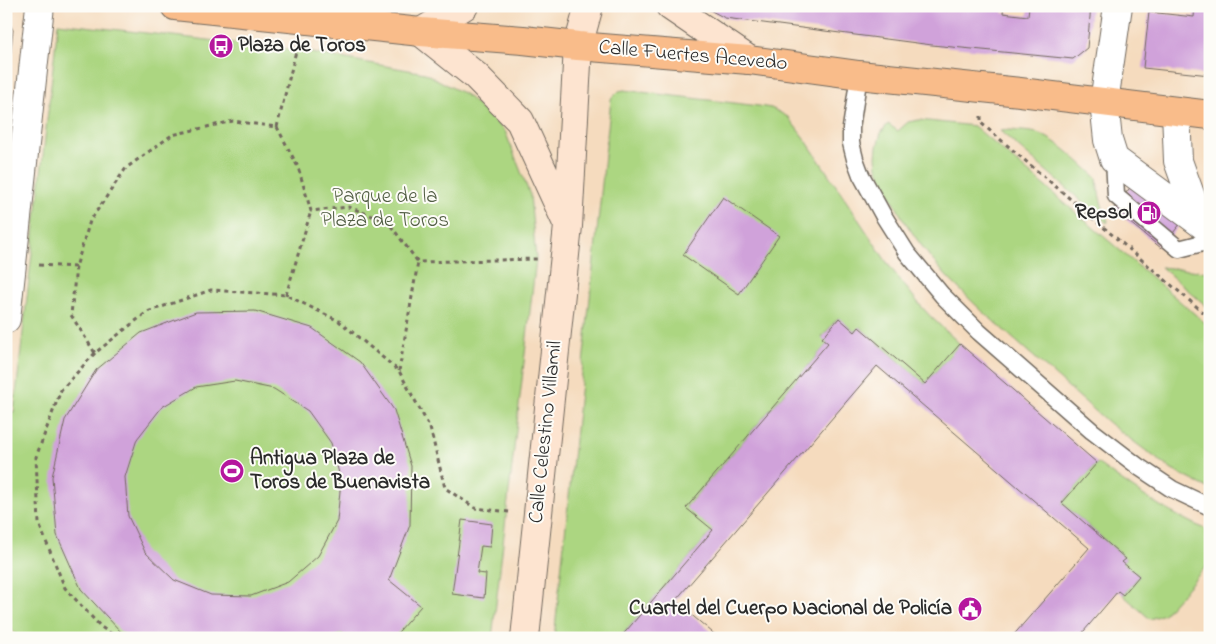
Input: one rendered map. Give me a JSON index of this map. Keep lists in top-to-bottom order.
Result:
{
  "streets": {
    "highway": ["Calle Fuertes Acevedo"],
    "main road": ["Calle Celestino Villamil"]
  },
  "crossings": [
    ["Calle Fuertes Acevedo", "Calle Celestino Villamil"]
  ],
  "parks": ["Parque de la Plaza de Toros"],
  "places": {
    "bus stop": ["Plaza de Toros"],
    "fuel station": ["Repsol"],
    "sports": ["Antigua Plaza de Toros de Buenavista"],
    "public building": ["Cuartel del Cuerpo Nacional de Policía"]
  }
}
